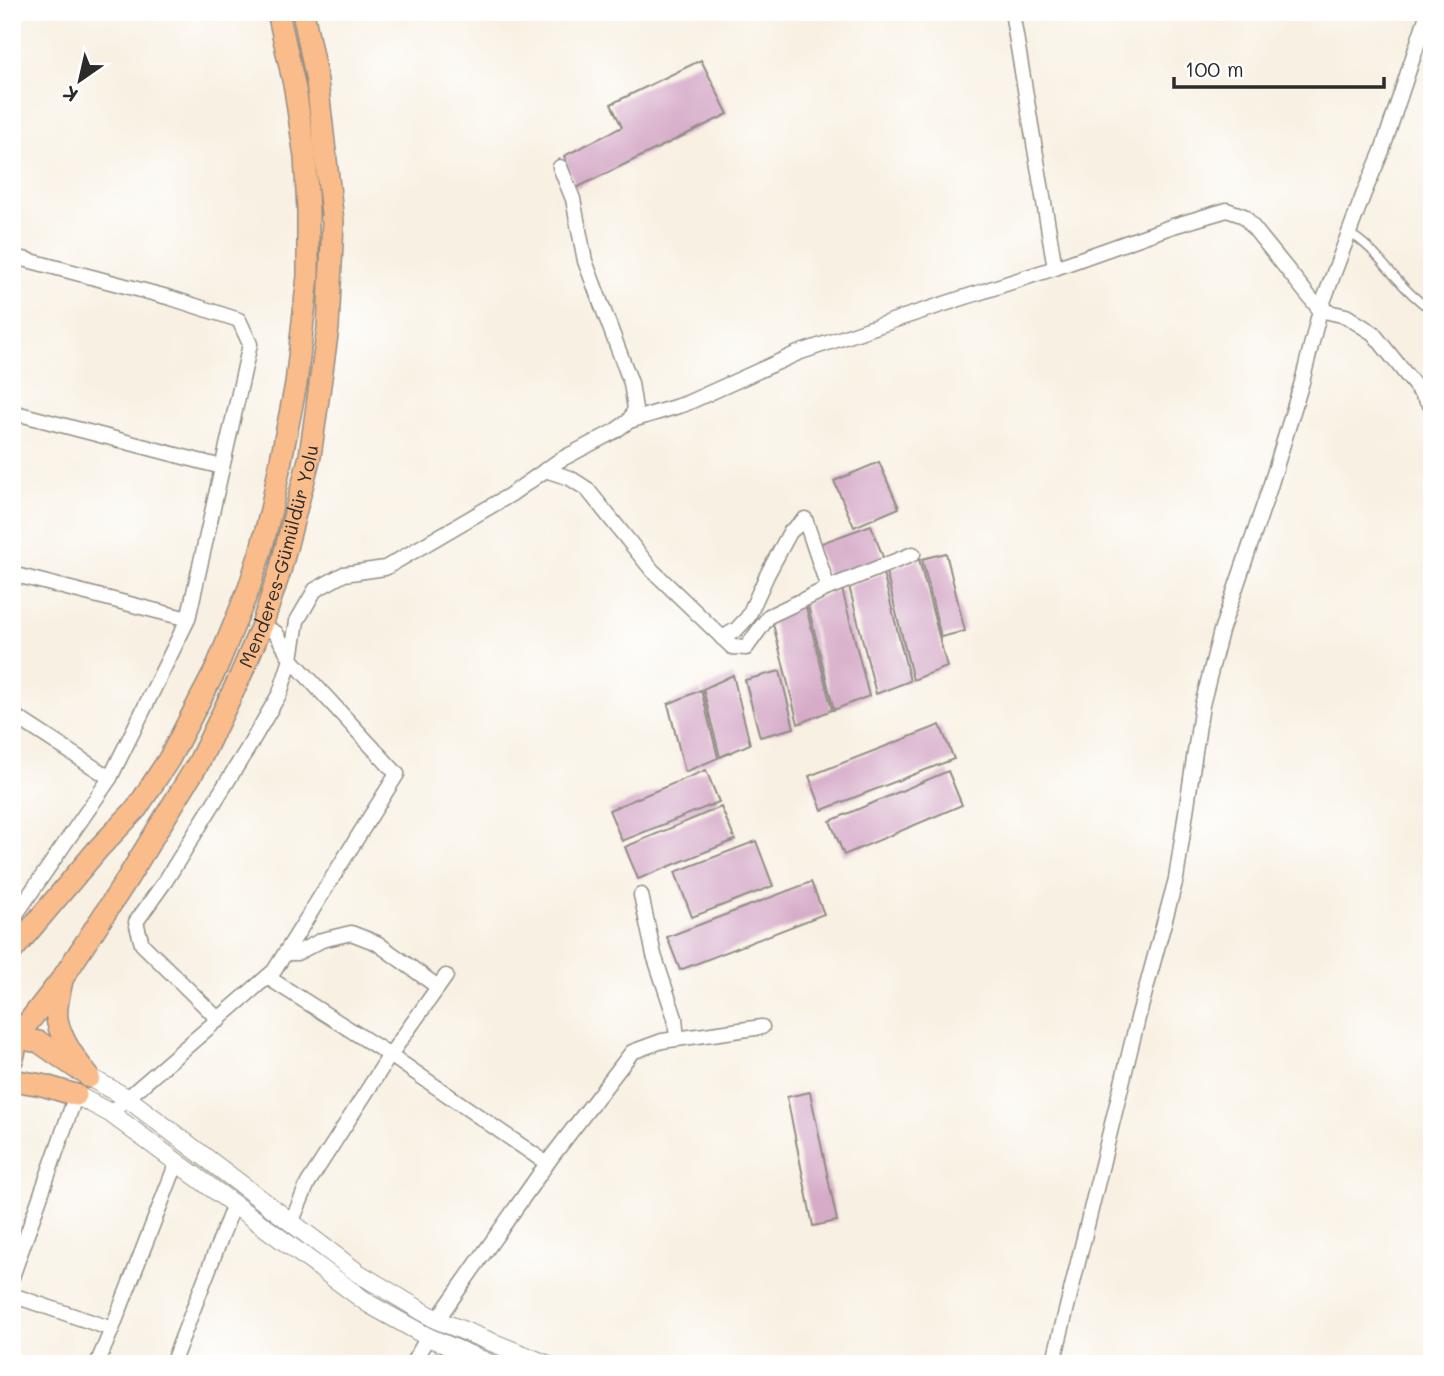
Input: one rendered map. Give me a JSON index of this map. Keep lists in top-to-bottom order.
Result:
{
  "streets": {
    "main road": ["Menderes-Gümüldür Yolu"]
  },
  "scale_bar": "100 m",
  "north": "bottom left"
}
